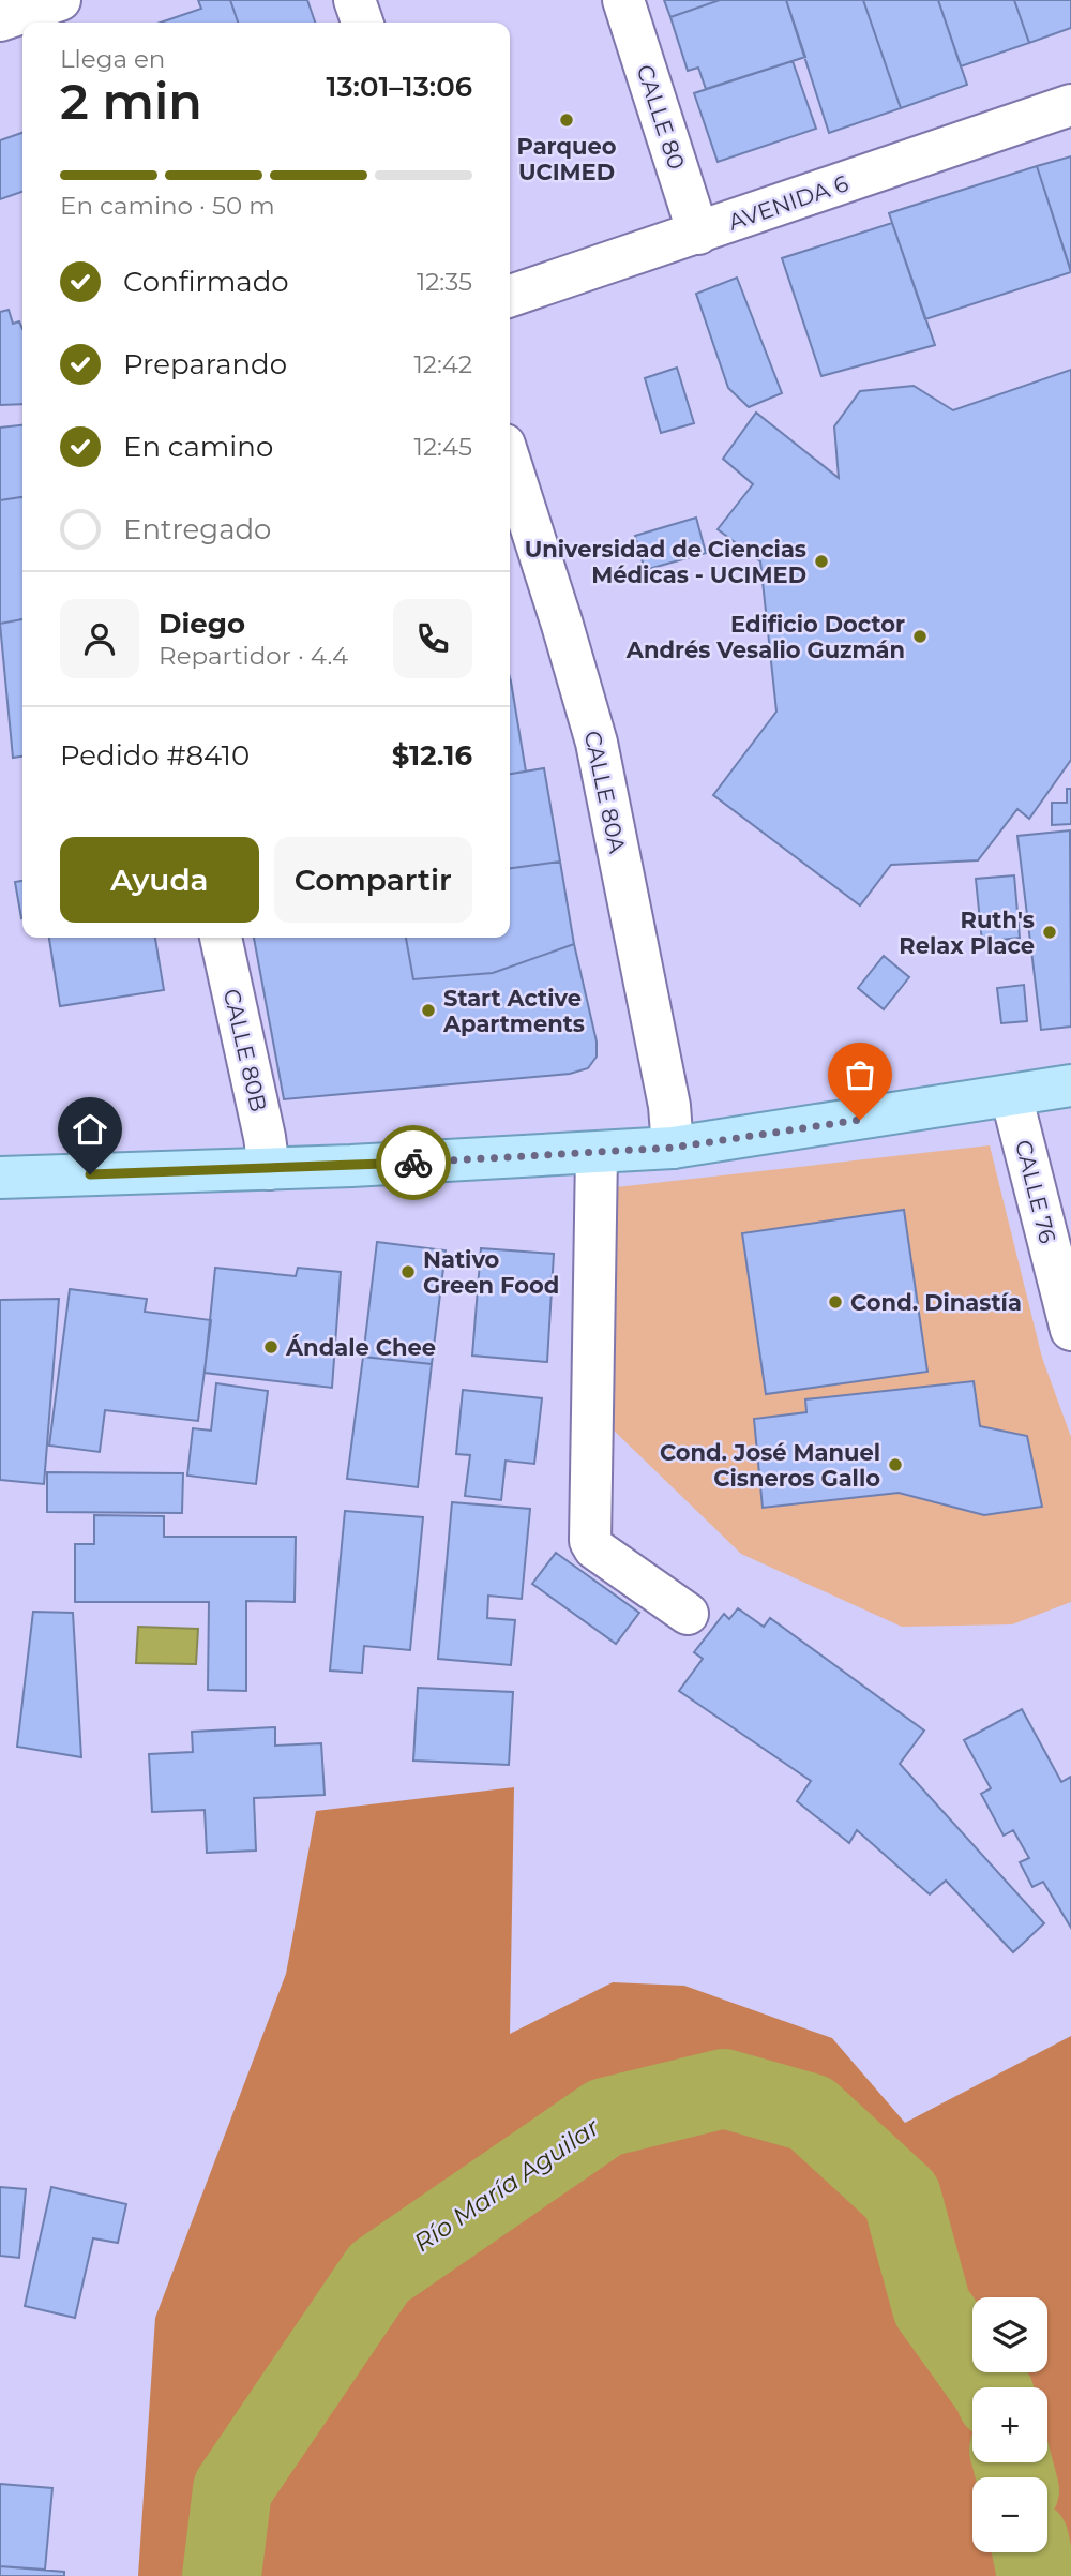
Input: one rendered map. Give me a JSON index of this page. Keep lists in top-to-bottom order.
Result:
{
  "streets": {
    "street": [
      "CALLE 80",
      "AVENIDA 6",
      "CALLE 80A",
      "CALLE 80B",
      "CALLE 76"
    ]
  },
  "crossings": [
    ["CALLE 80", "AVENIDA 6"]
  ],
  "water": ["Río María Aguilar"],
  "places": [
    "Parqueo UCIMED",
    "Universidad de Ciencias Médicas - UCIMED",
    "Edificio Doctor Andrés Vesalio Guzmán",
    "Ruth's Relax Place",
    "Start Active Apartments",
    "Nativo Green Food",
    "Cond. Dinastía",
    "Ándale Chee",
    "Cond. José Manuel Cisneros Gallo"
  ],
  "page": {
    "heading": ["2 min", "Llega en", "13:01–13:06"],
    "panel": [
      "Diego",
      "Repartidor · 4.4",
      "Pedido #8410",
      "$12.16"
    ],
    "bar": "En camino · 50 m",
    "list": [
      ["Confirmado", "12:35"],
      ["Preparando", "12:42"],
      ["En camino", "12:45"],
      "Entregado"
    ],
    "buttons": ["Ayuda", "Compartir"],
    "map_buttons": ["+", "−"]
  }
}
